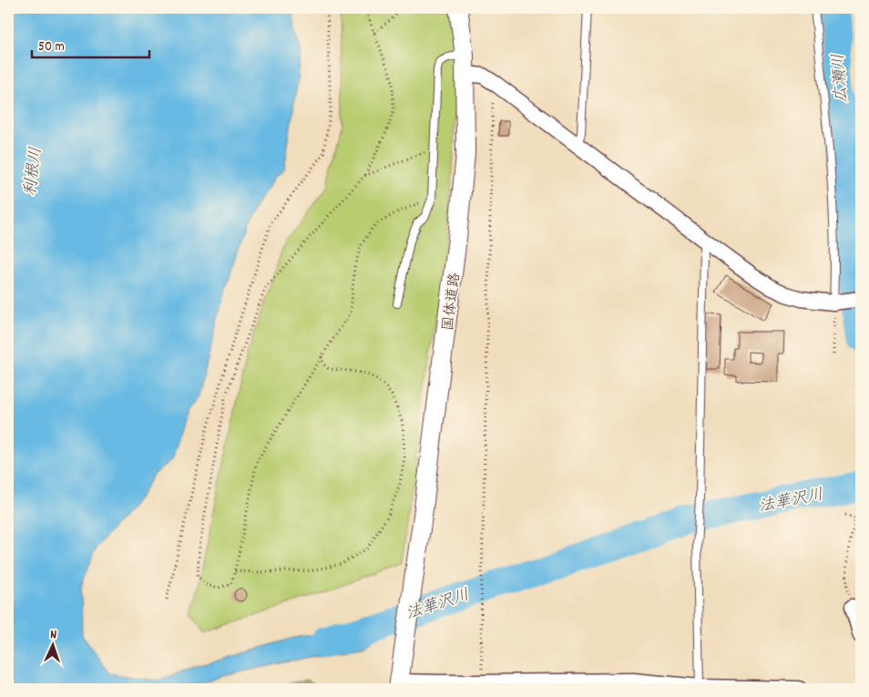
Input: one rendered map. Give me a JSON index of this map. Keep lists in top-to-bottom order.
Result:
{
  "streets": {
    "street": ["国体道路"]
  },
  "water": ["広瀬川", "利根川", "法華沢川"],
  "scale_bar": "50 m",
  "north": "top"
}
